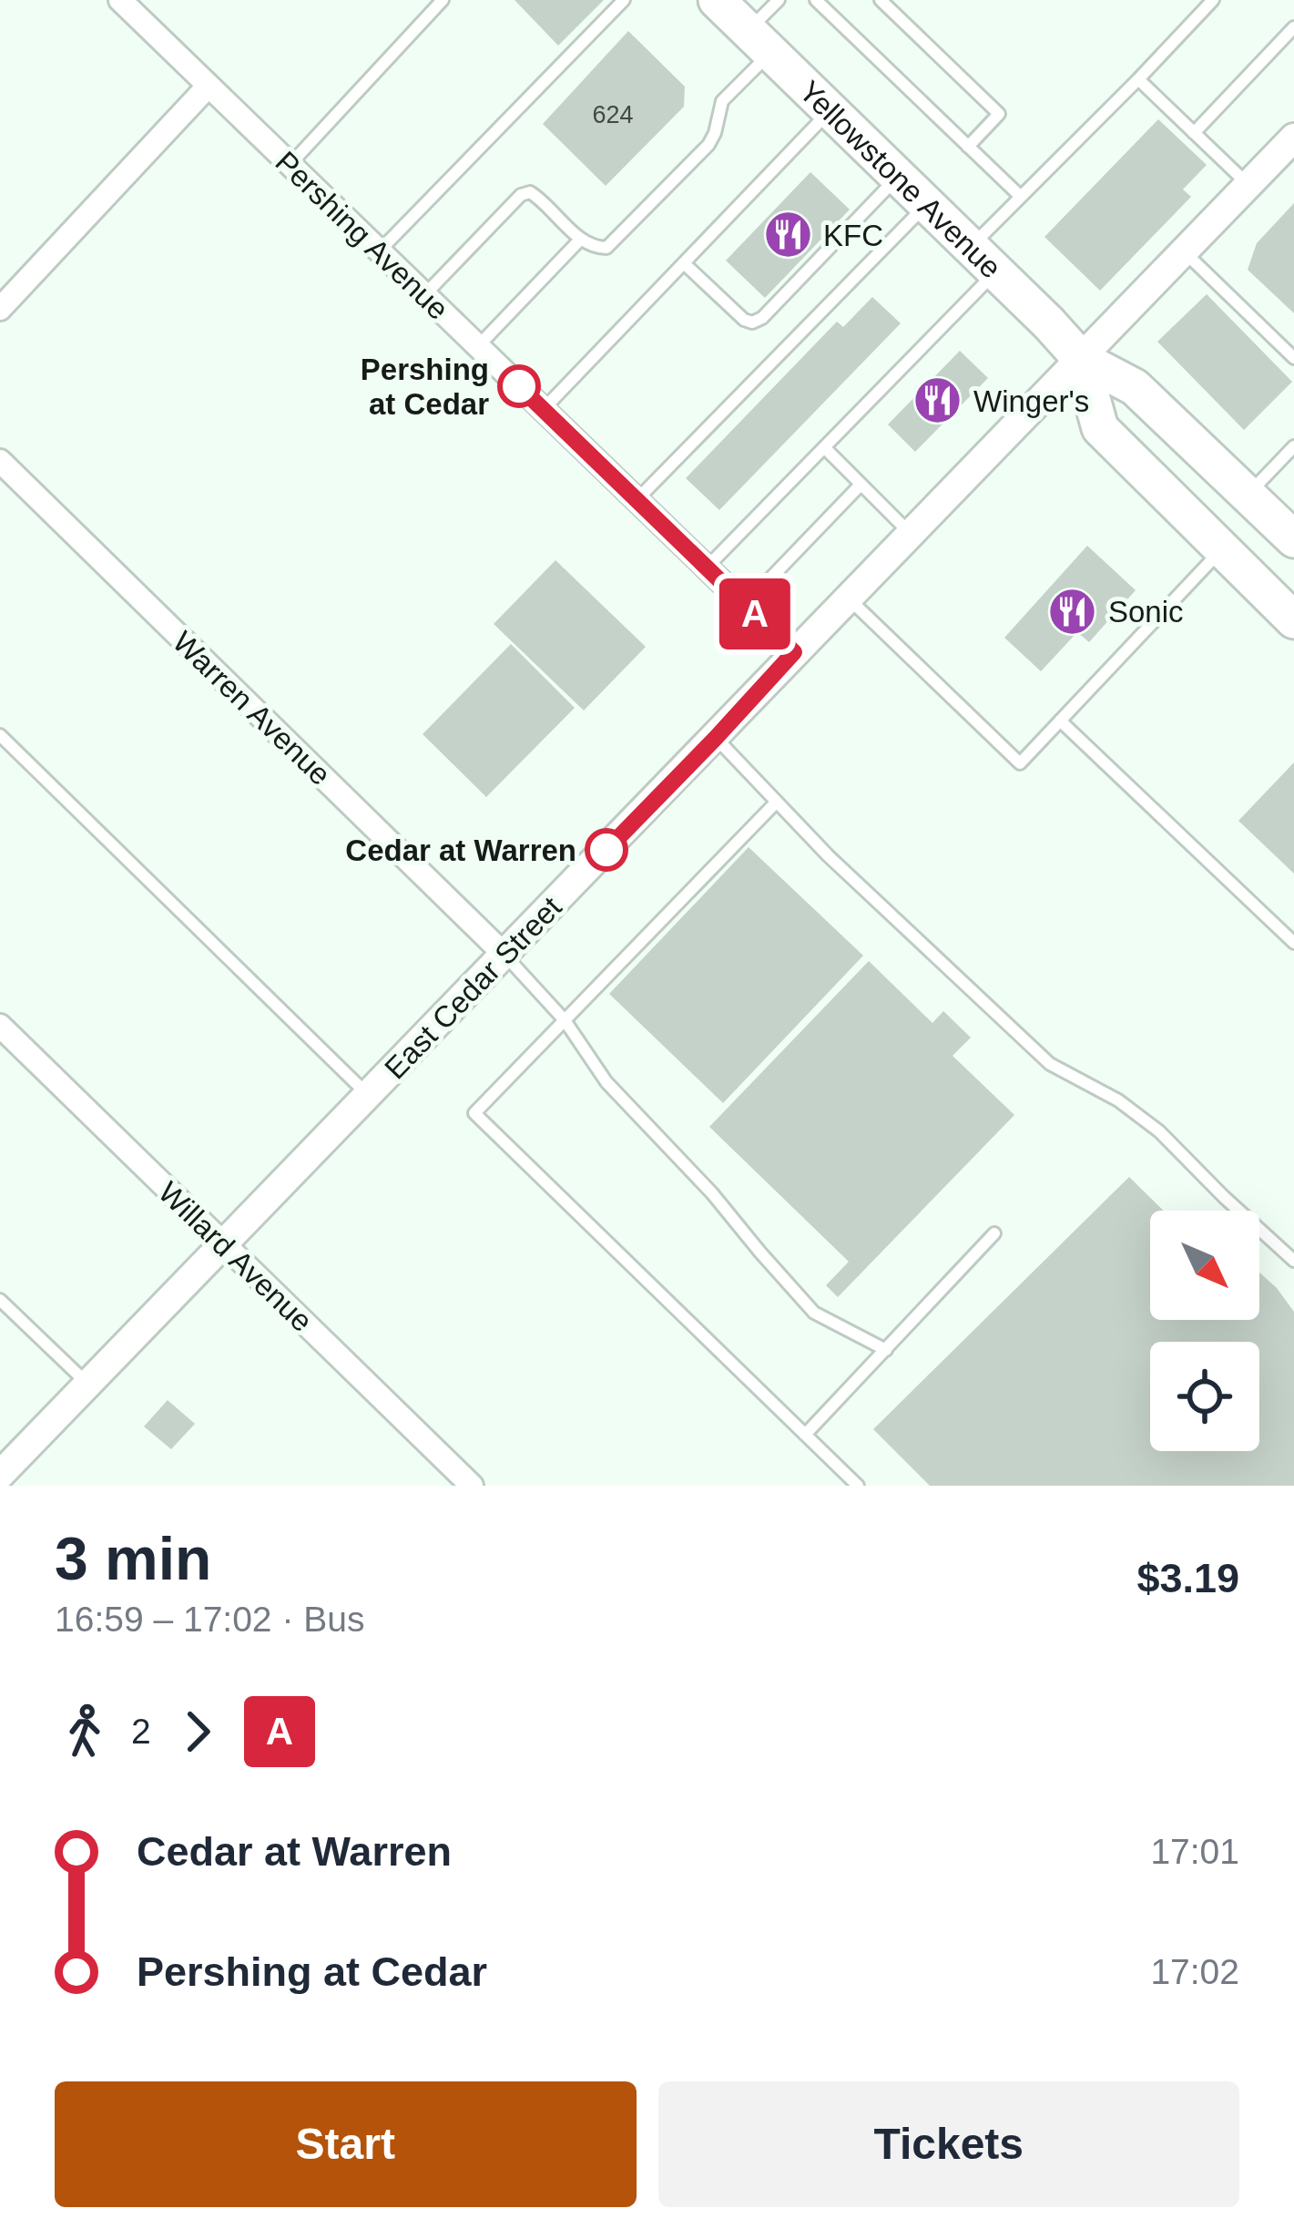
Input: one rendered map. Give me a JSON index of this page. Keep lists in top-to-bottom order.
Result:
{
  "streets": {
    "main road": ["Yellowstone Avenue"],
    "street": [
      "Pershing Avenue",
      "Warren Avenue",
      "East Cedar Street",
      "Willard Avenue"
    ]
  },
  "crossings": [
    ["Yellowstone Avenue", "East Cedar Street"],
    ["Pershing Avenue", "East Cedar Street"],
    ["Warren Avenue", "East Cedar Street"],
    ["East Cedar Street", "Willard Avenue"]
  ],
  "places": {
    "restaurant": ["KFC", "Winger's", "Sonic"],
    "other": ["Pershing at Cedar", "Cedar at Warren"]
  },
  "lines": ["bus line A"],
  "house_numbers": ["624"],
  "north": "bottom right",
  "page": {
    "on_map": "A",
    "heading": ["3 min", "16:59 – 17:02 · Bus", "$3.19"],
    "legs": ["2", "A"],
    "list": [
      {
        "name": "Cedar at Warren",
        "value": "17:01"
      },
      {
        "name": "Pershing at Cedar",
        "value": "17:02"
      }
    ],
    "buttons": ["Start", "Tickets"]
  }
}
